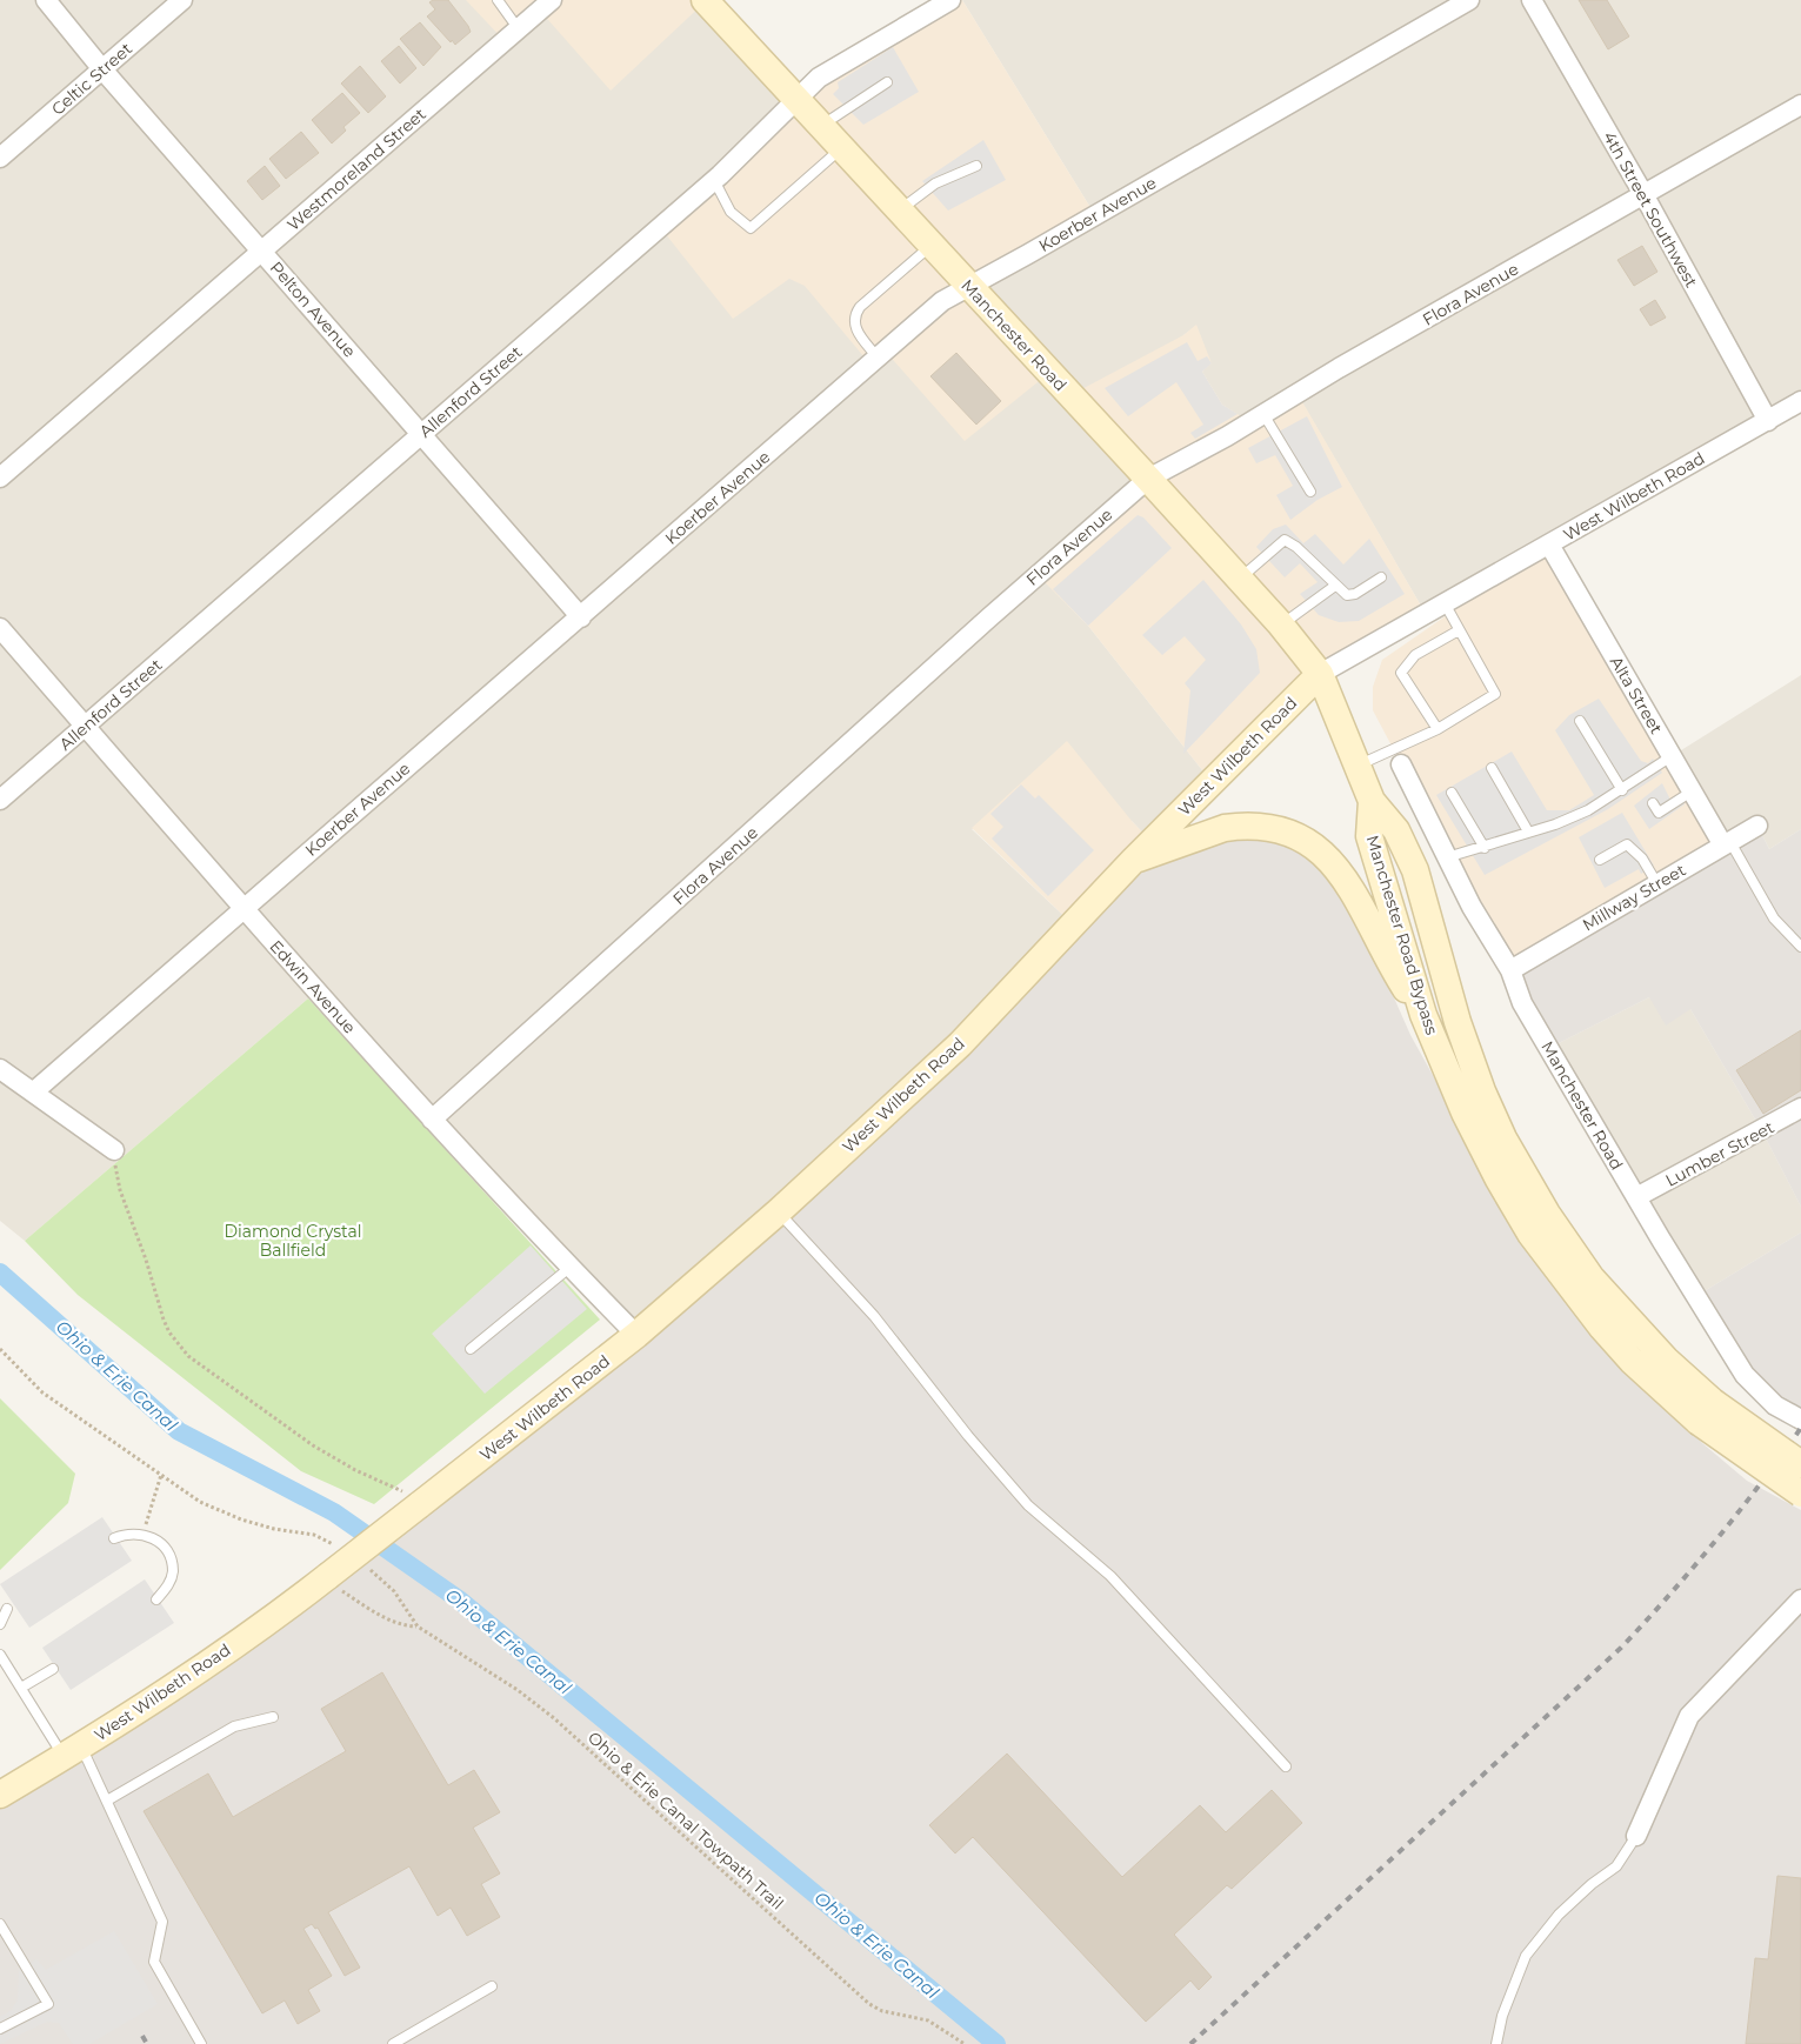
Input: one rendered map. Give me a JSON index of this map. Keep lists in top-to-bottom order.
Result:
{
  "streets": {
    "main road": ["Manchester Road", "West Wilbeth Road", "Manchester Road Bypass"],
    "street": [
      "Celtic Street",
      "Westmoreland Street",
      "4th Street Southwest",
      "Koerber Avenue",
      "Flora Avenue",
      "Pelton Avenue",
      "Allenford Street",
      "Alta Street",
      "Millway Street",
      "Edwin Avenue",
      "Lumber Street"
    ],
    "path": ["Ohio & Erie Canal Towpath Trail"]
  },
  "crossings": [
    ["Celtic Street", "Pelton Avenue"],
    ["Westmoreland Street", "Pelton Avenue"],
    ["4th Street Southwest", "Flora Avenue"],
    ["4th Street Southwest", "West Wilbeth Road"],
    ["Koerber Avenue", "Pelton Avenue"],
    ["Koerber Avenue", "Manchester Road"],
    ["Koerber Avenue", "Edwin Avenue"],
    ["Flora Avenue", "Manchester Road"],
    ["Flora Avenue", "Edwin Avenue"],
    ["Pelton Avenue", "Allenford Street"],
    ["Manchester Road", "Allenford Street"],
    ["Manchester Road", "West Wilbeth Road"],
    ["Manchester Road", "Millway Street"],
    ["Manchester Road", "Manchester Road Bypass"],
    ["Manchester Road", "Lumber Street"],
    ["Allenford Street", "Edwin Avenue"],
    ["West Wilbeth Road", "Alta Street"],
    ["West Wilbeth Road", "Manchester Road Bypass"],
    ["West Wilbeth Road", "Edwin Avenue"],
    ["Alta Street", "Millway Street"]
  ],
  "water": ["Ohio & Erie Canal"],
  "parks": ["Diamond Crystal Ballfield"]
}
